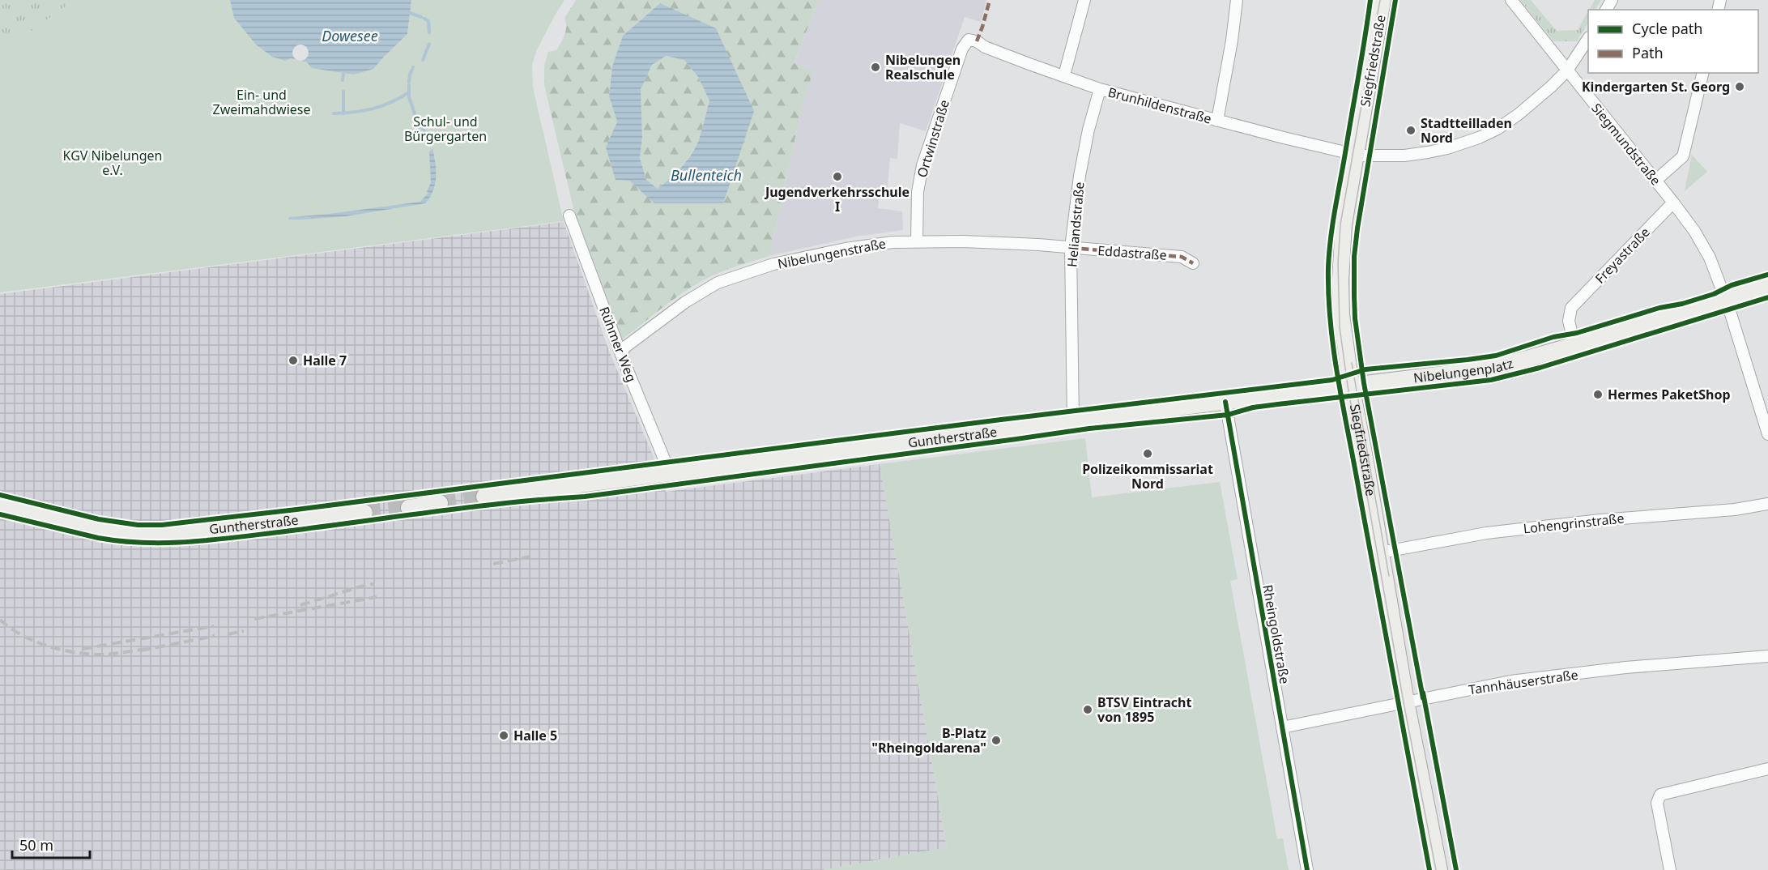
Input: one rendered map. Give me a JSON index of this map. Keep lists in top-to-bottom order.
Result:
{
  "streets": {
    "street": [
      "Siegfriedstraße",
      "Brunhildenstraße",
      "Ortwinstraße",
      "Siegmundstraße",
      "Heliandstraße",
      "Eddastraße",
      "Nibelungenstraße",
      "Freyastraße",
      "Rühmer Weg",
      "Nibelungenplatz",
      "Guntherstraße",
      "Lohengrinstraße",
      "Rheingoldstraße",
      "Tannhäuserstraße"
    ]
  },
  "crossings": [
    ["Siegfriedstraße", "Brunhildenstraße"],
    ["Siegfriedstraße", "Nibelungenplatz"],
    ["Siegfriedstraße", "Guntherstraße"],
    ["Siegfriedstraße", "Lohengrinstraße"],
    ["Siegfriedstraße", "Tannhäuserstraße"],
    ["Brunhildenstraße", "Ortwinstraße"],
    ["Brunhildenstraße", "Siegmundstraße"],
    ["Brunhildenstraße", "Heliandstraße"],
    ["Ortwinstraße", "Nibelungenstraße"],
    ["Siegmundstraße", "Freyastraße"],
    ["Siegmundstraße", "Nibelungenplatz"],
    ["Heliandstraße", "Eddastraße"],
    ["Heliandstraße", "Nibelungenstraße"],
    ["Heliandstraße", "Guntherstraße"],
    ["Eddastraße", "Nibelungenstraße"],
    ["Nibelungenstraße", "Rühmer Weg"],
    ["Freyastraße", "Nibelungenplatz"],
    ["Rühmer Weg", "Guntherstraße"],
    ["Nibelungenplatz", "Guntherstraße"],
    ["Guntherstraße", "Rheingoldstraße"],
    ["Rheingoldstraße", "Tannhäuserstraße"]
  ],
  "water": ["Dowesee", "Bullenteich"],
  "parks": ["Ein- und Zweimahdwiese", "Schul- und Bürgergarten", "KGV Nibelungen e.V."],
  "places": [
    "Nibelungen Realschule",
    "Kindergarten St. Georg",
    "Stadtteilladen Nord",
    "Jugendverkehrsschule I",
    "Halle 7",
    "Hermes PaketShop",
    "Polizeikommissariat Nord",
    "BTSV Eintracht von 1895",
    "Halle 5",
    "B-Platz \"Rheingoldarena\""
  ],
  "legend": ["Cycle path", "Path"],
  "scale_bar": "50 m"
}
